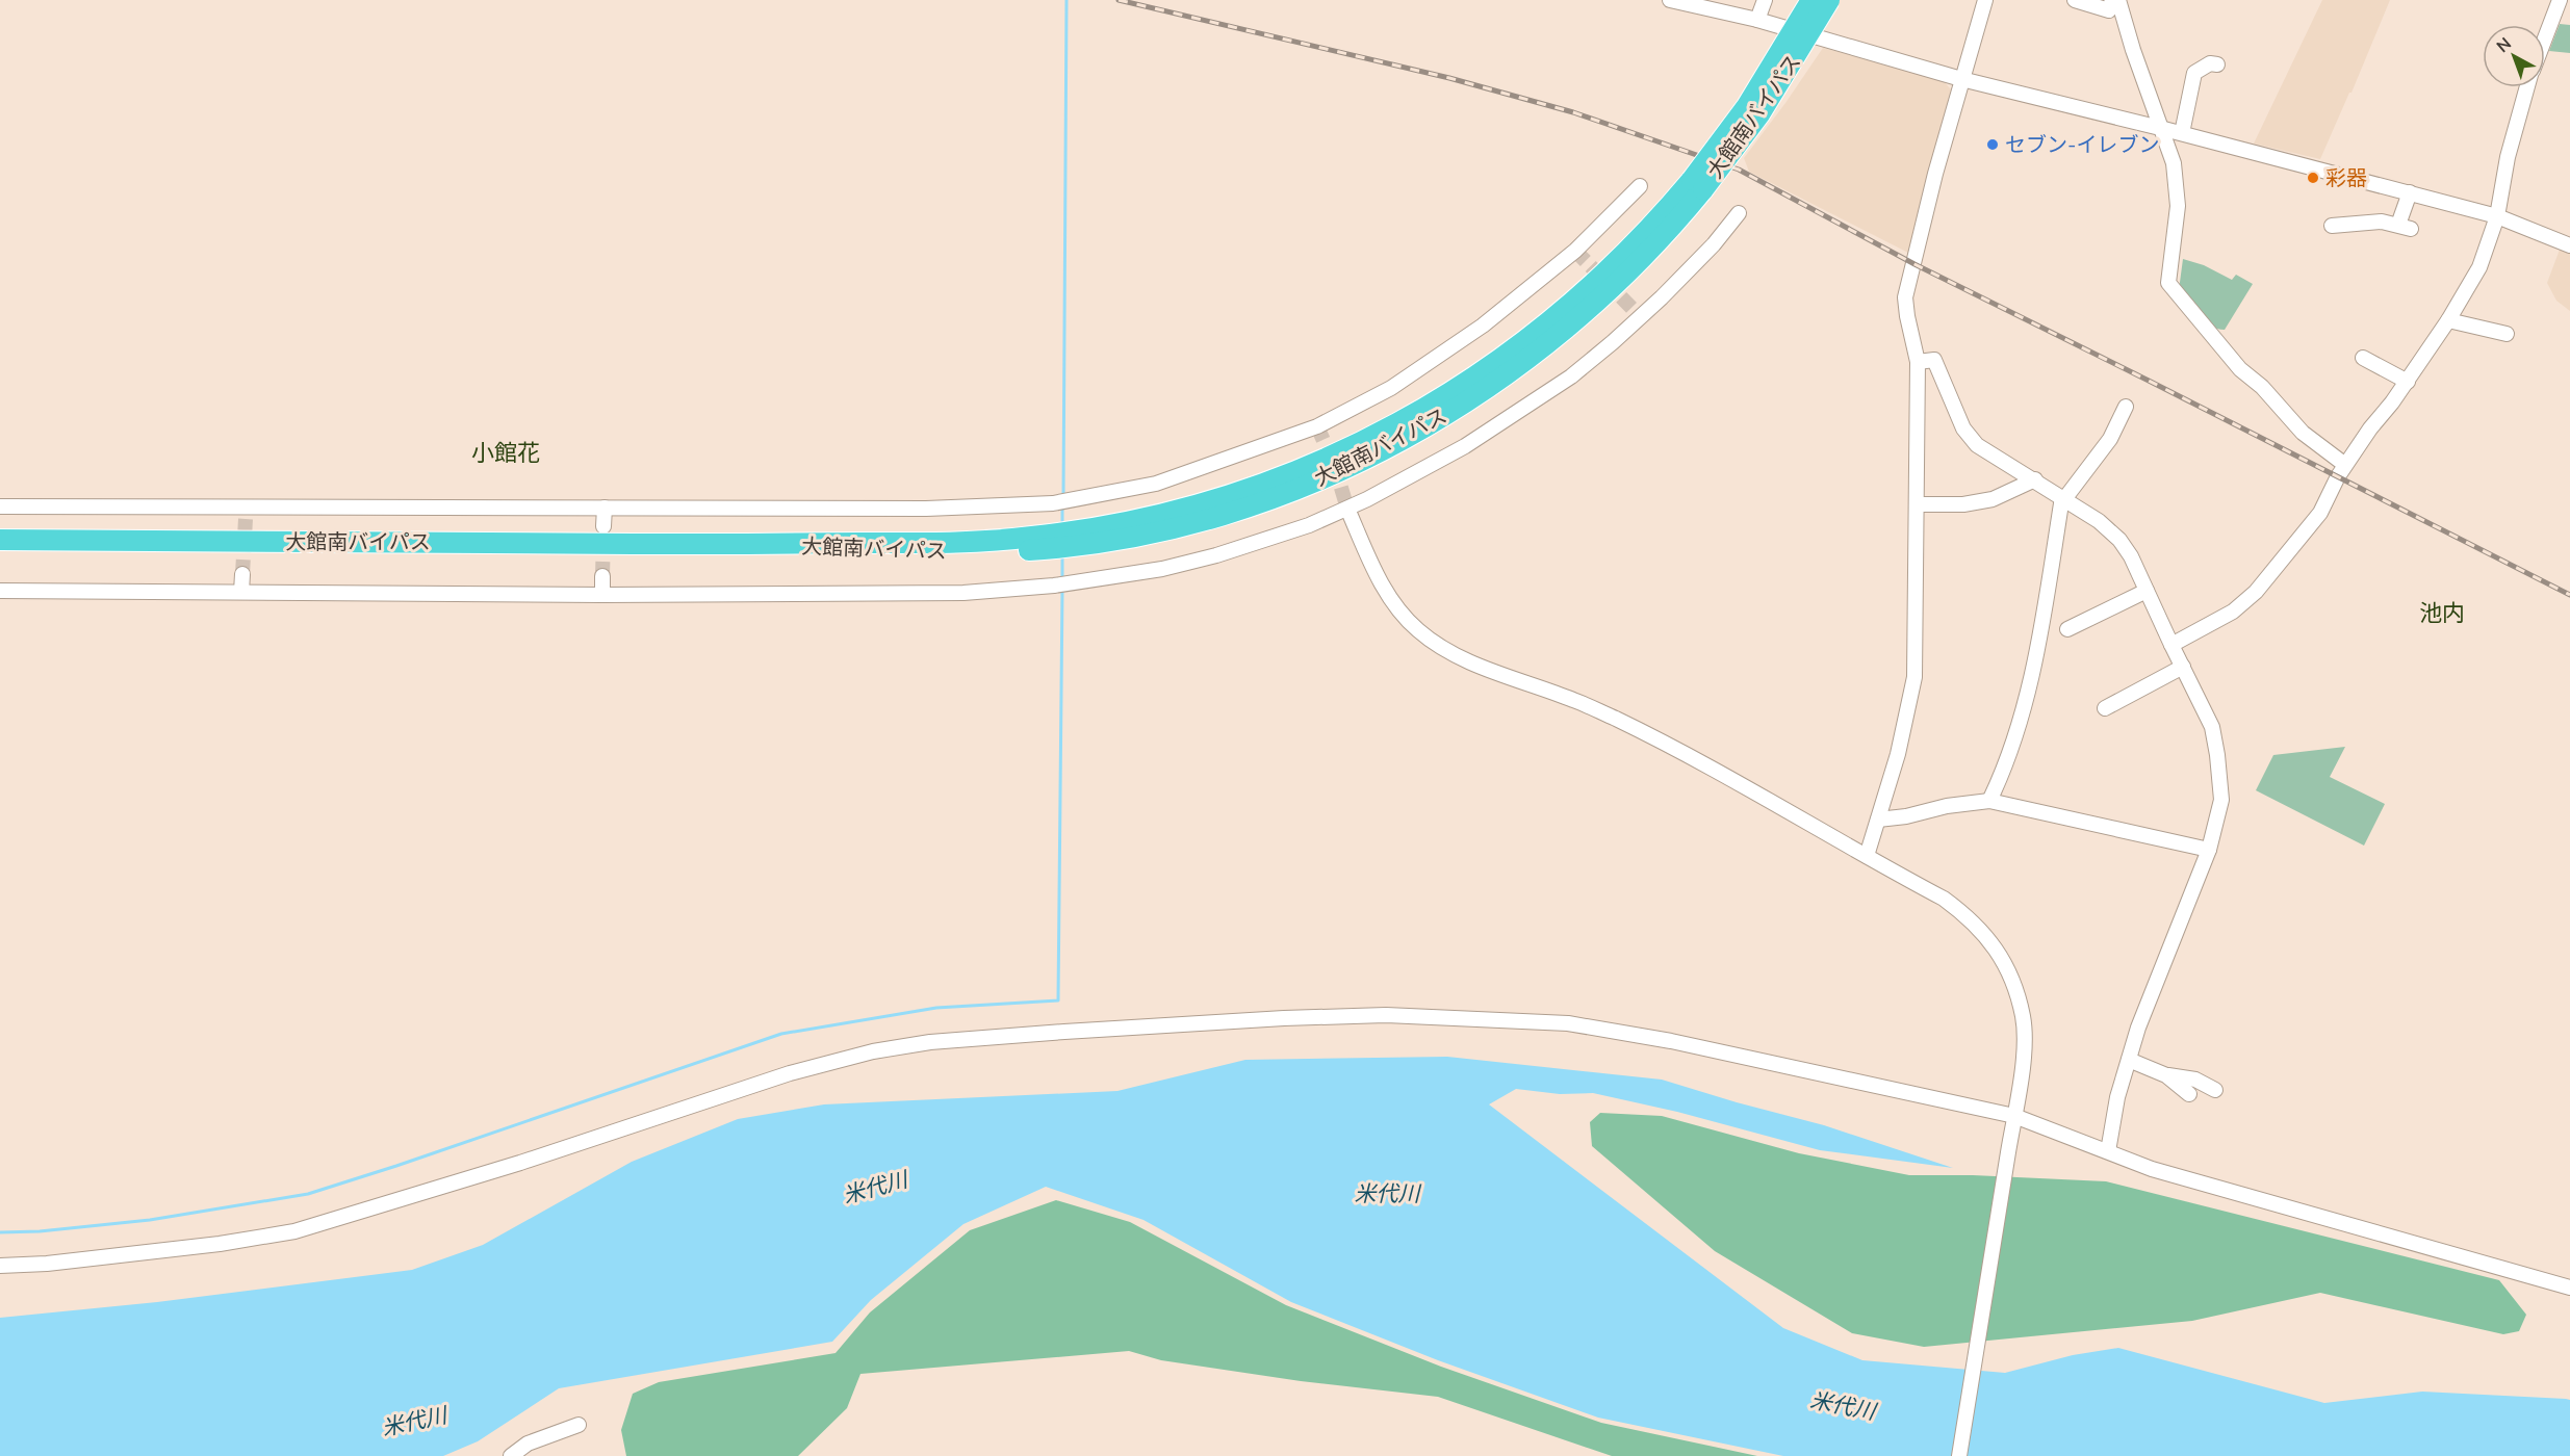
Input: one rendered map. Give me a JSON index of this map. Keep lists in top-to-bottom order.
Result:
{
  "streets": {
    "highway": ["大館南バイパス"]
  },
  "districts": ["小館花", "池内"],
  "water": ["米代川"],
  "places": ["セブン-イレブン", "彩器"],
  "north": "top left"
}
